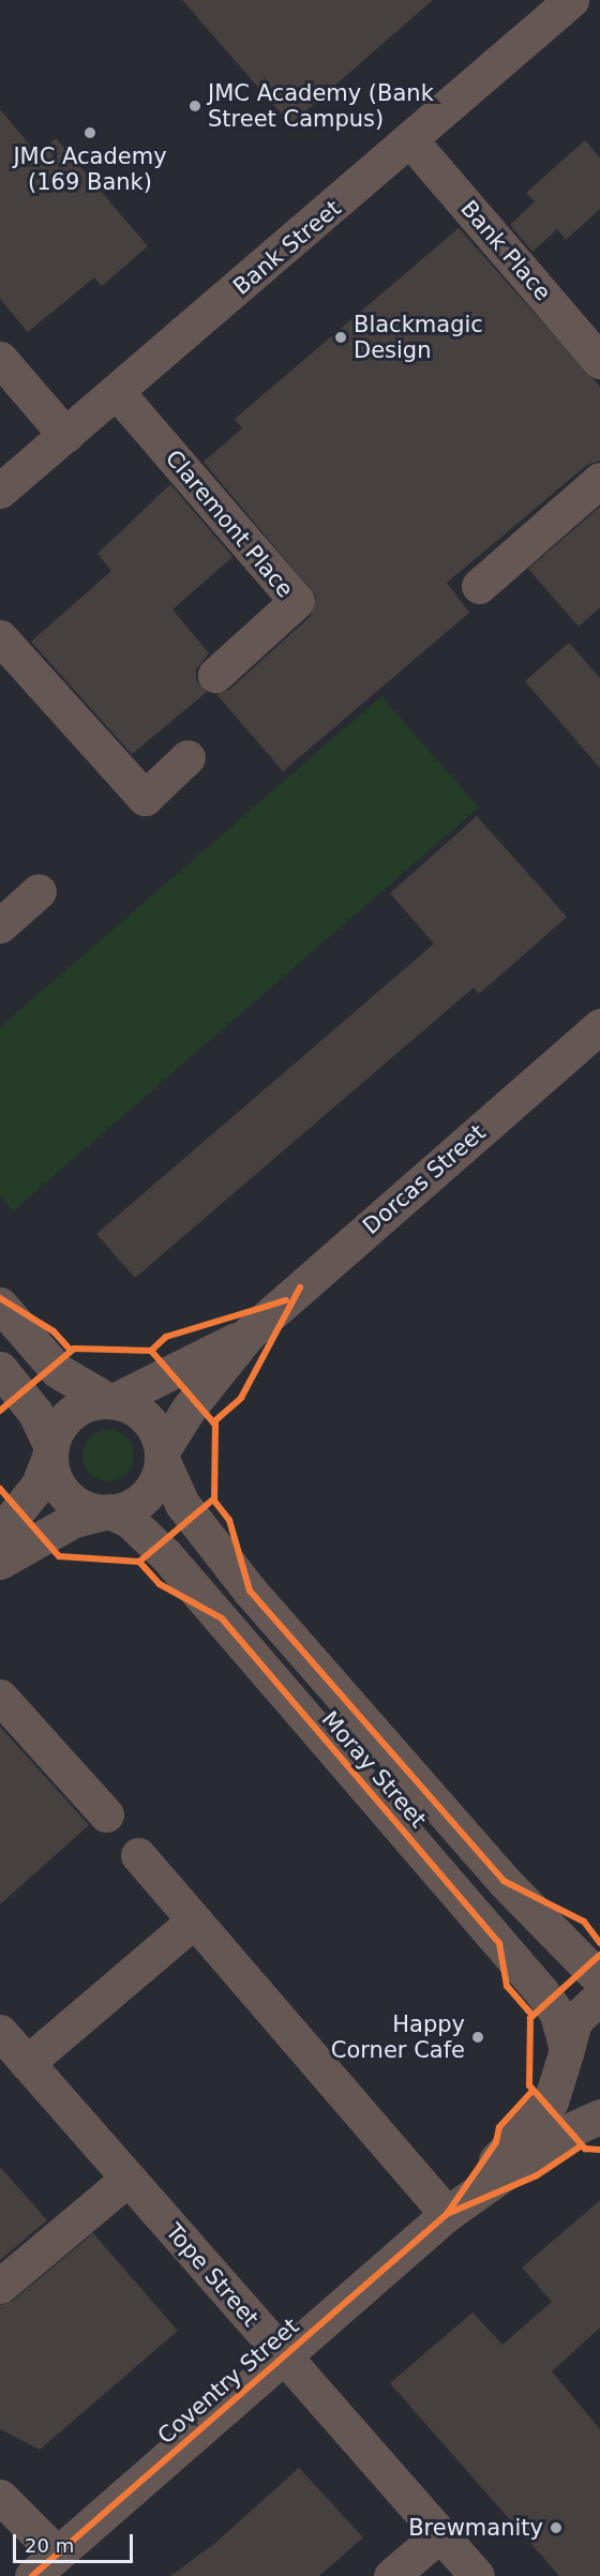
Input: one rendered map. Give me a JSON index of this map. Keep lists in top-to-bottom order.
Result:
{
  "streets": {
    "street": [
      "Bank Street",
      "Bank Place",
      "Claremont Place",
      "Dorcas Street",
      "Moray Street",
      "Tope Street",
      "Coventry Street"
    ]
  },
  "crossings": [
    ["Bank Street", "Bank Place"],
    ["Bank Street", "Claremont Place"],
    ["Dorcas Street", "Moray Street"],
    ["Moray Street", "Coventry Street"],
    ["Tope Street", "Coventry Street"]
  ],
  "places": [
    "JMC Academy (Bank Street Campus)",
    "JMC Academy (169 Bank)",
    "Blackmagic Design",
    "Happy Corner Cafe",
    "Brewmanity"
  ],
  "scale_bar": "20 m"
}
